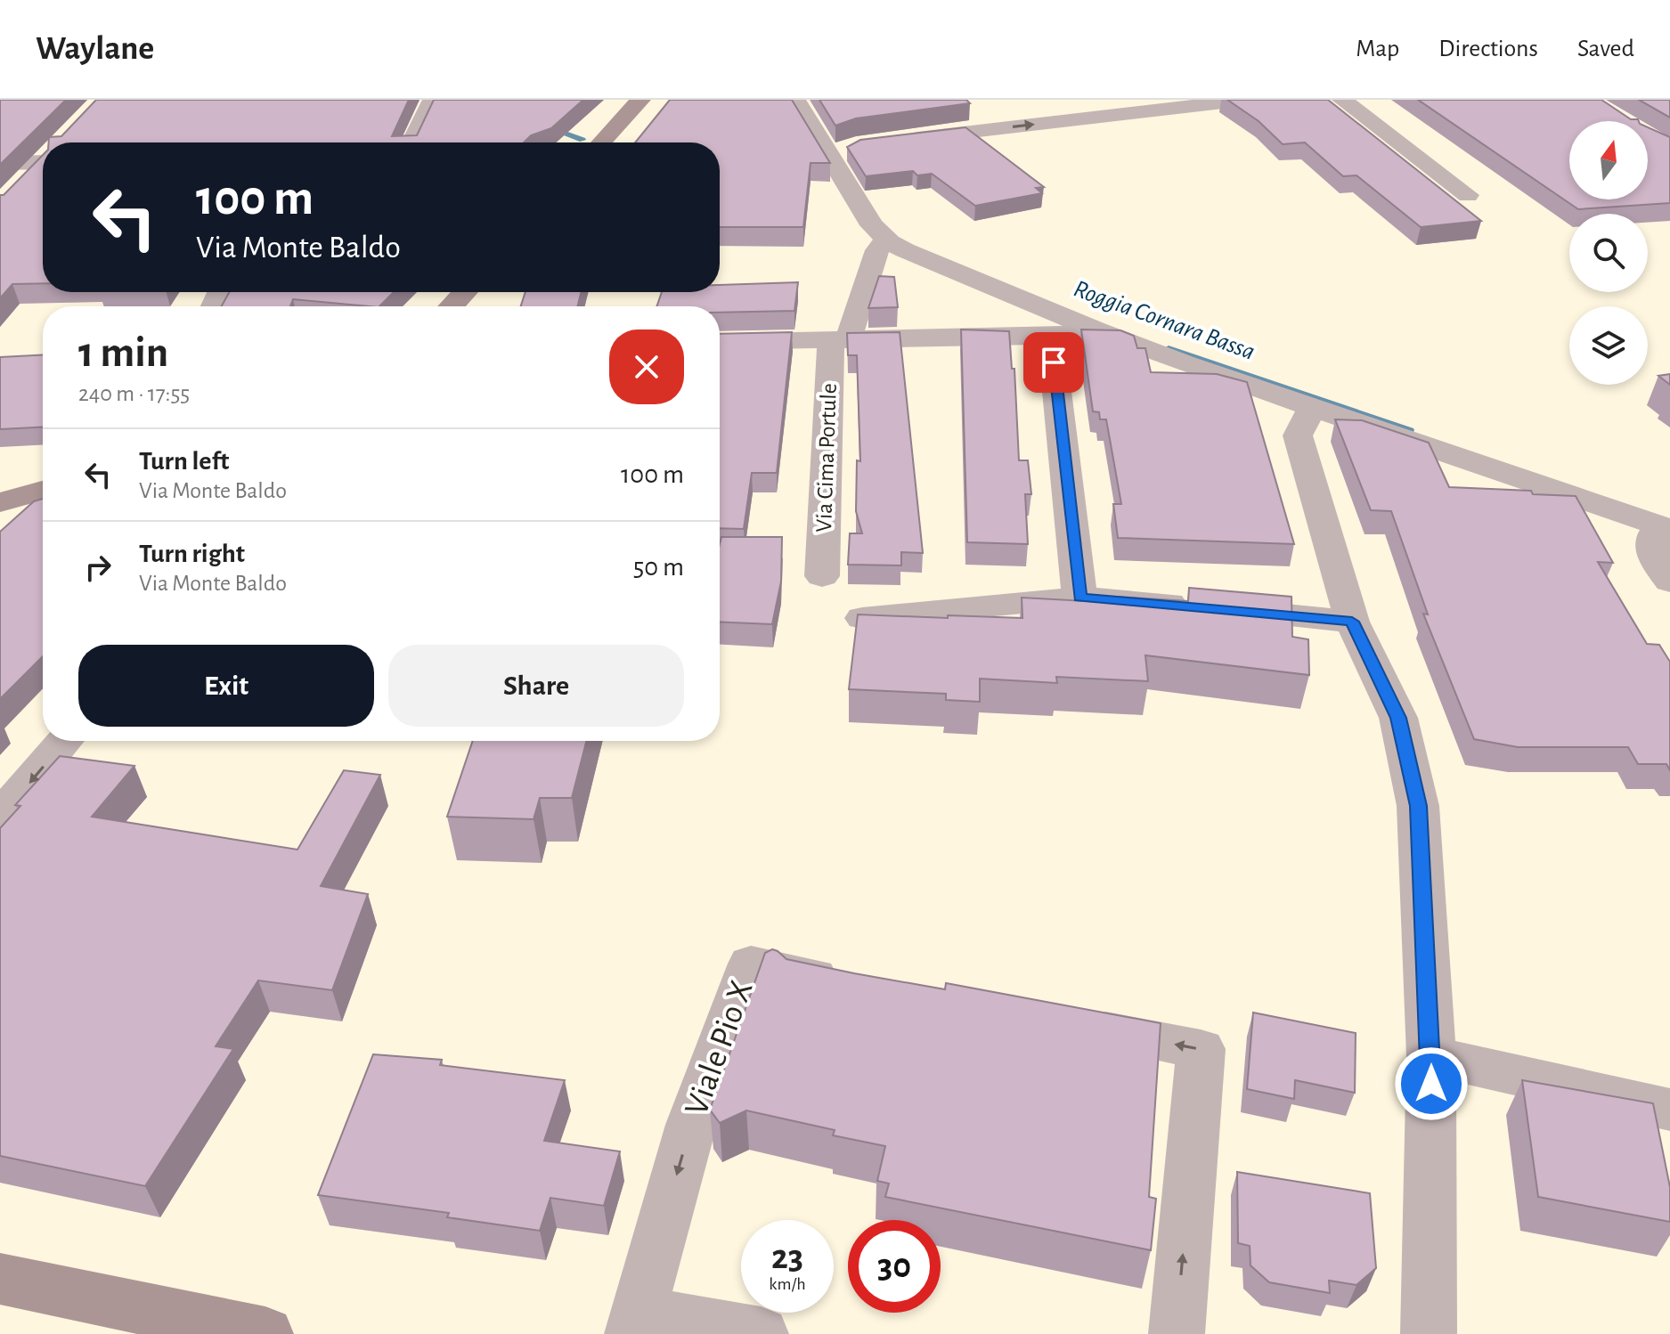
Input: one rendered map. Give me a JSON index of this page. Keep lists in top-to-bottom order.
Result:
{
  "streets": {
    "street": ["Via Cima Portule", "Viale Pio X"]
  },
  "one_way": ["Viale Pio X"],
  "water": ["Roggia Cornara Bassa"],
  "north": "top",
  "page": {
    "header": "Waylane",
    "nav": ["Map", "Directions", "Saved"],
    "turn": ["100 m", "Via Monte Baldo"],
    "heading": ["1 min", "240 m · 17:55"],
    "list": [
      {
        "name": "Turn left",
        "note": "Via Monte Baldo",
        "value": "100 m"
      },
      {
        "name": "Turn right",
        "note": "Via Monte Baldo",
        "value": "50 m"
      }
    ],
    "buttons": ["Exit", "Share"],
    "speed": "23 km/h",
    "limit": "30"
  }
}
